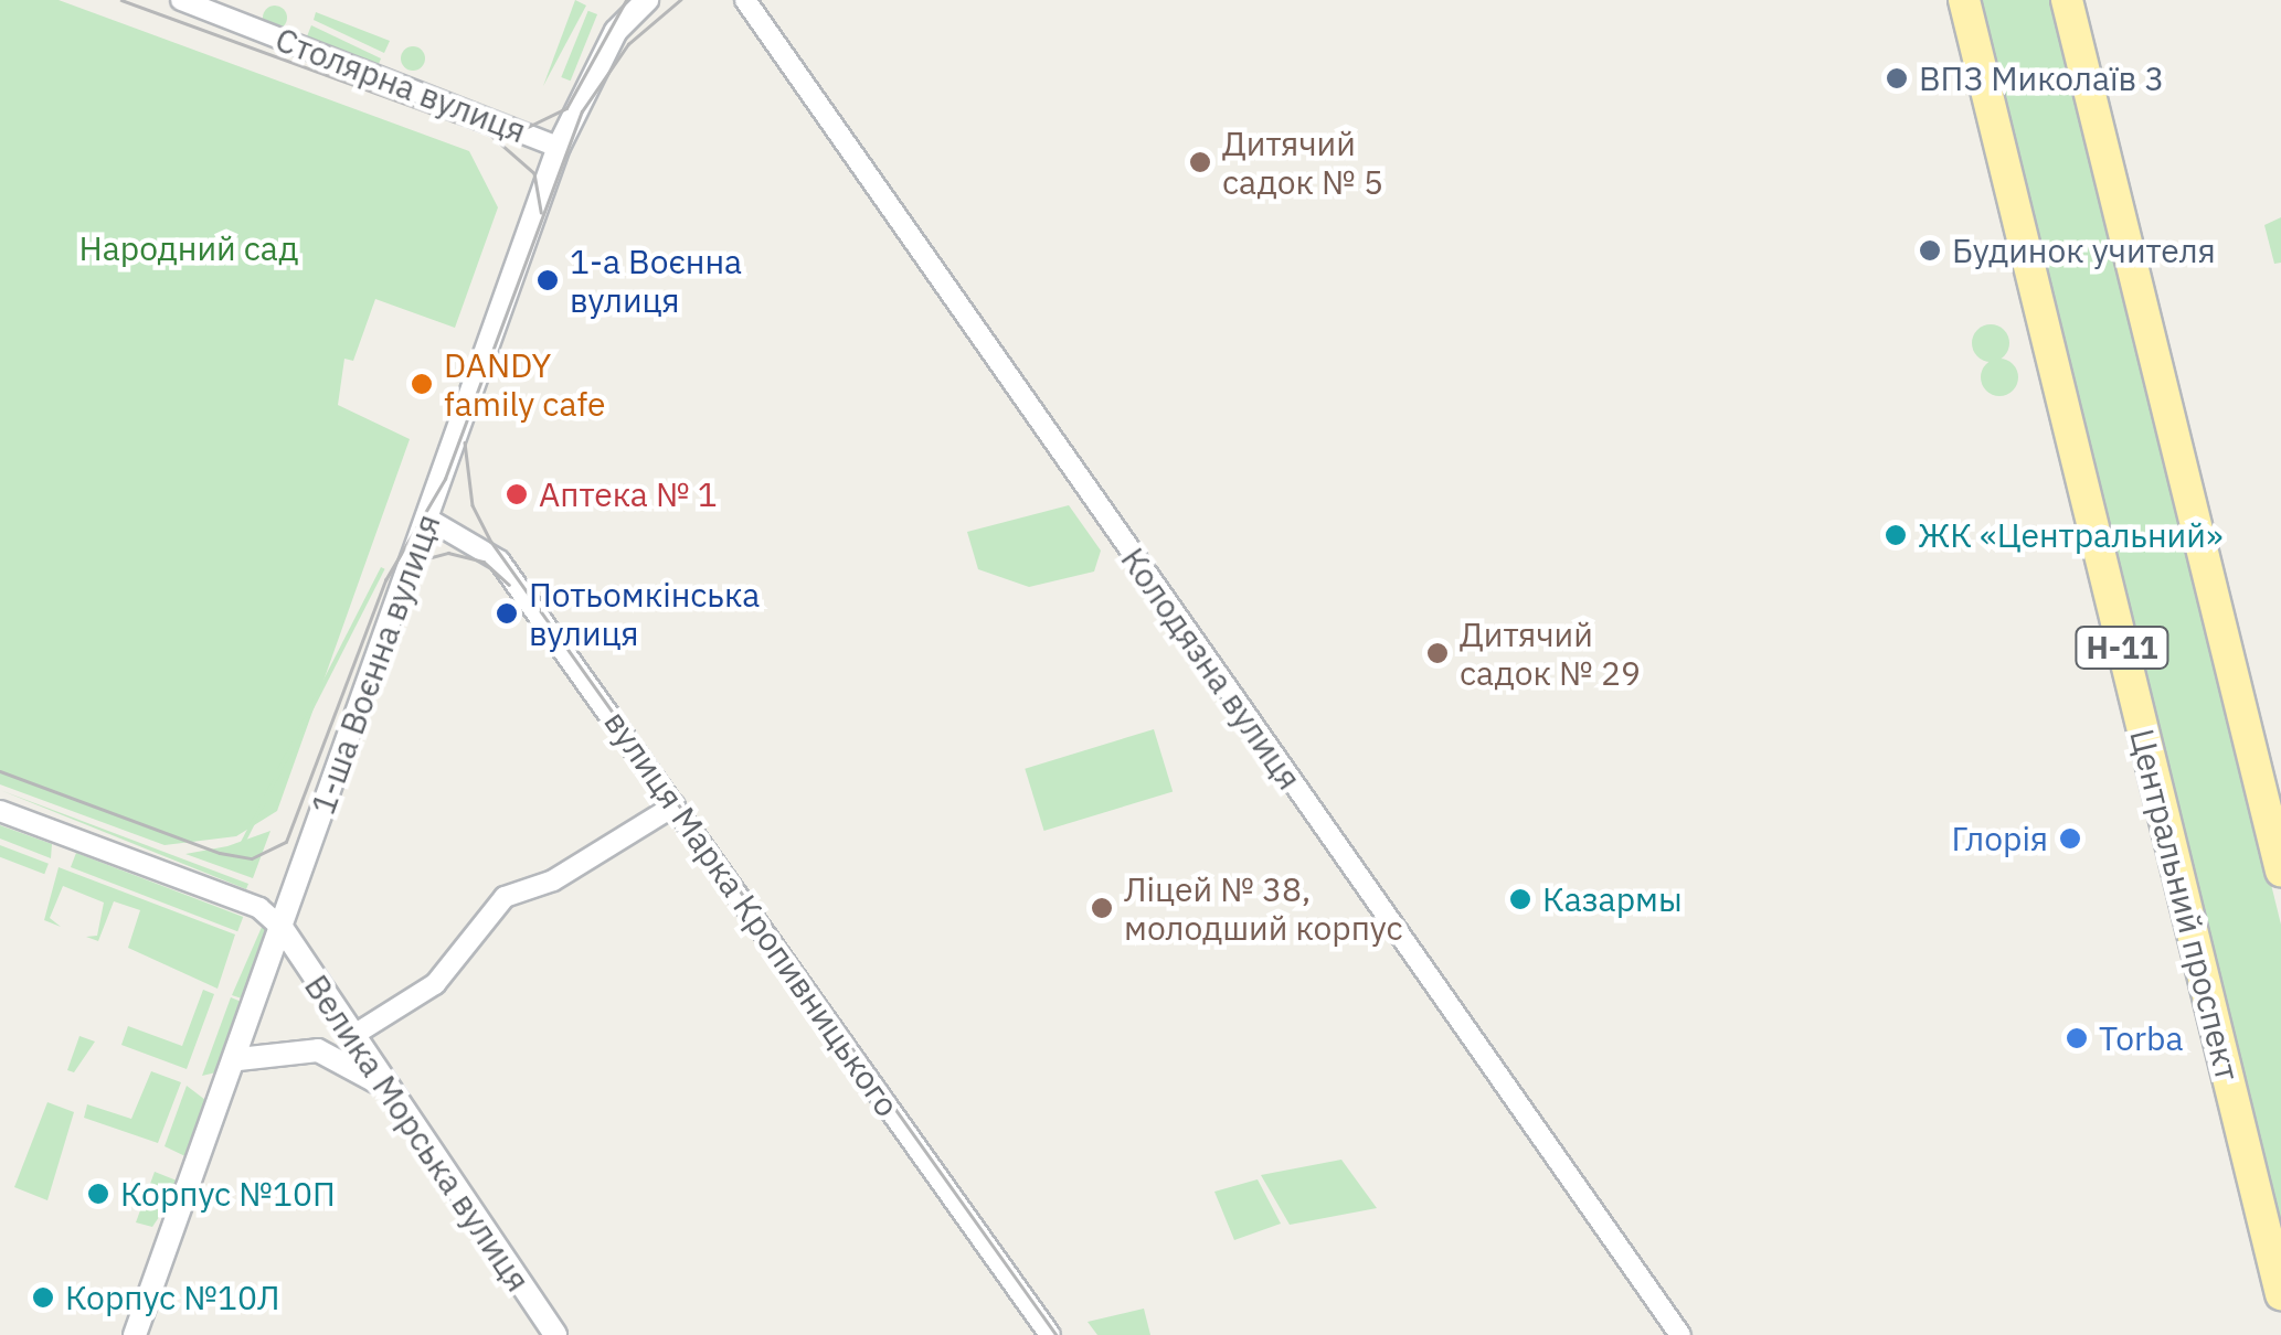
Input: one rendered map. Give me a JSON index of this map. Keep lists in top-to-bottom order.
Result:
{
  "streets": {
    "main road": ["Н-11", "Центральний проспект"],
    "street": [
      "Столярна вулиця",
      "1-ша Воєнна вулиця",
      "Колодязна вулиця",
      "вулиця Марка Кропивницького",
      "Велика Морська вулиця"
    ]
  },
  "crossings": [
    ["Столярна вулиця", "1-ша Воєнна вулиця"],
    ["1-ша Воєнна вулиця", "вулиця Марка Кропивницького"],
    ["1-ша Воєнна вулиця", "Велика Морська вулиця"]
  ],
  "parks": ["Народний сад"],
  "places": [
    "ВПЗ Миколаїв 3",
    "Дитячий садок № 5",
    "Будинок учителя",
    "1-а Воєнна вулиця",
    "DANDY family cafe",
    "Аптека № 1",
    "ЖК «Центральний»",
    "Потьомкінська вулиця",
    "Дитячий садок № 29",
    "Глорія",
    "Казармы",
    "Ліцей № 38, молодший корпус",
    "Torba",
    "Корпус №10П",
    "Корпус №10Л"
  ]
}
